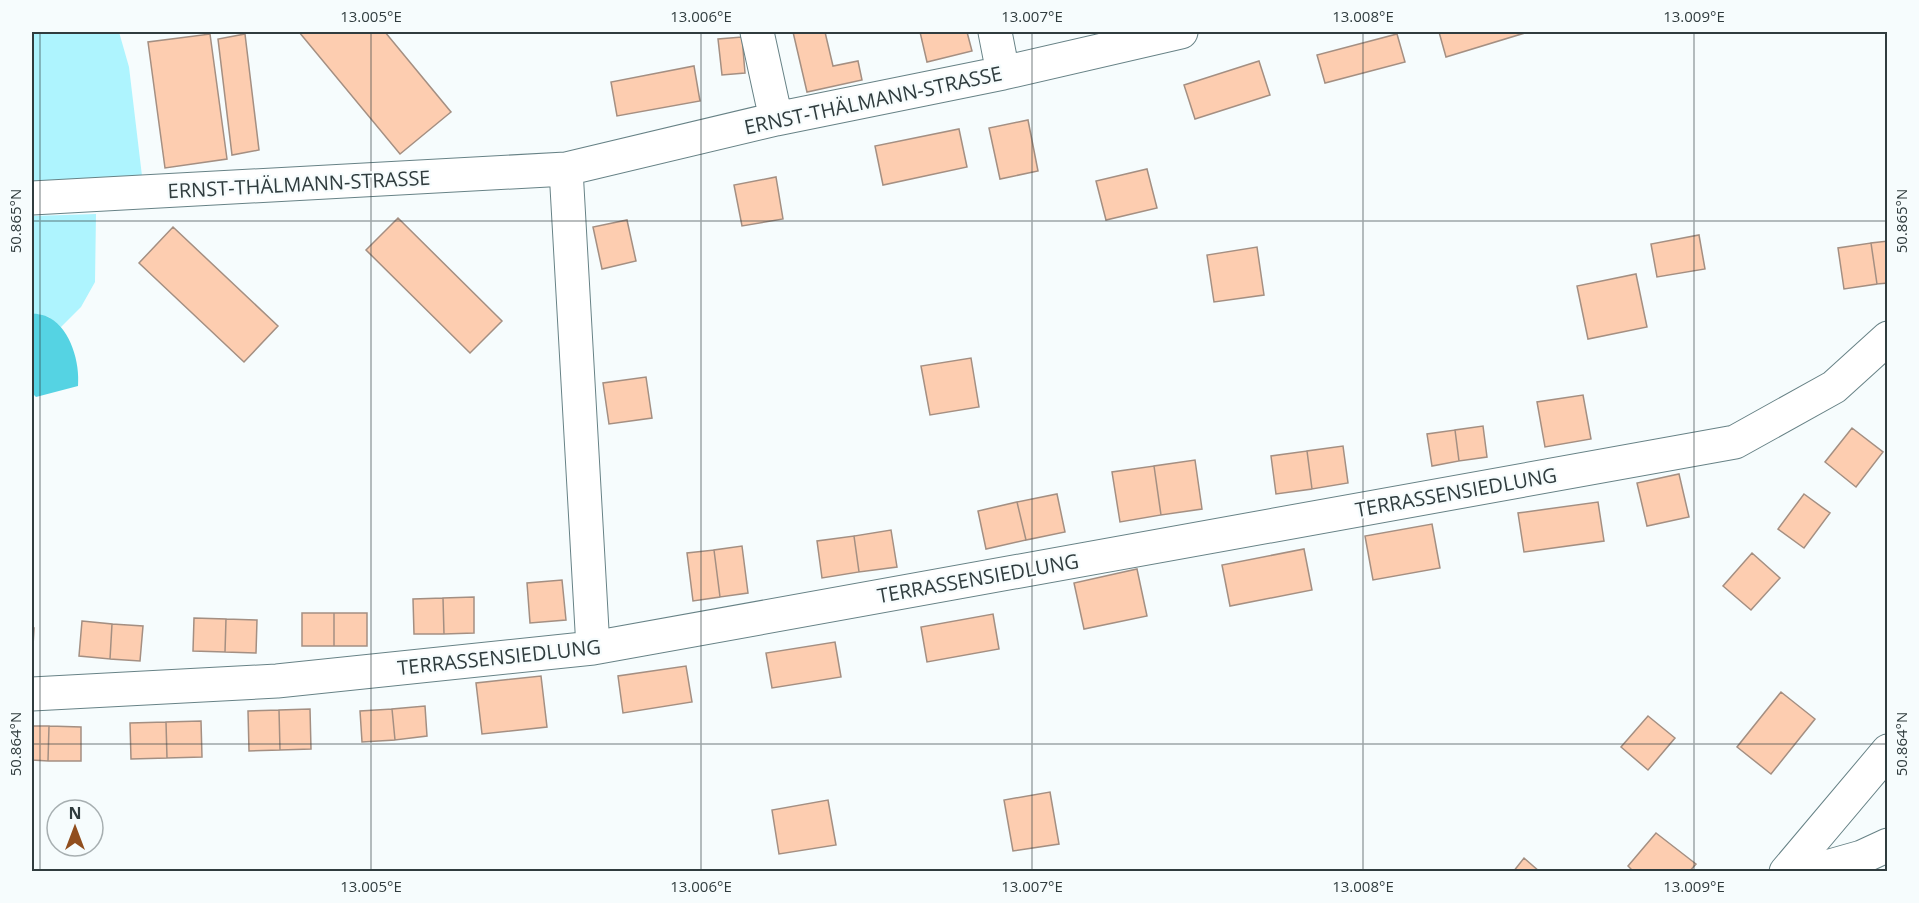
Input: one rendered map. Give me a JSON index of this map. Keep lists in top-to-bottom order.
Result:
{
  "streets": {
    "street": ["ERNST-THÄLMANN-STRASSE", "TERRASSENSIEDLUNG"]
  },
  "north": "top",
  "coordinates": [
    "13.005°E",
    "13.006°E",
    "13.007°E",
    "13.008°E",
    "13.009°E",
    "50.865°N",
    "50.864°N"
  ]
}
